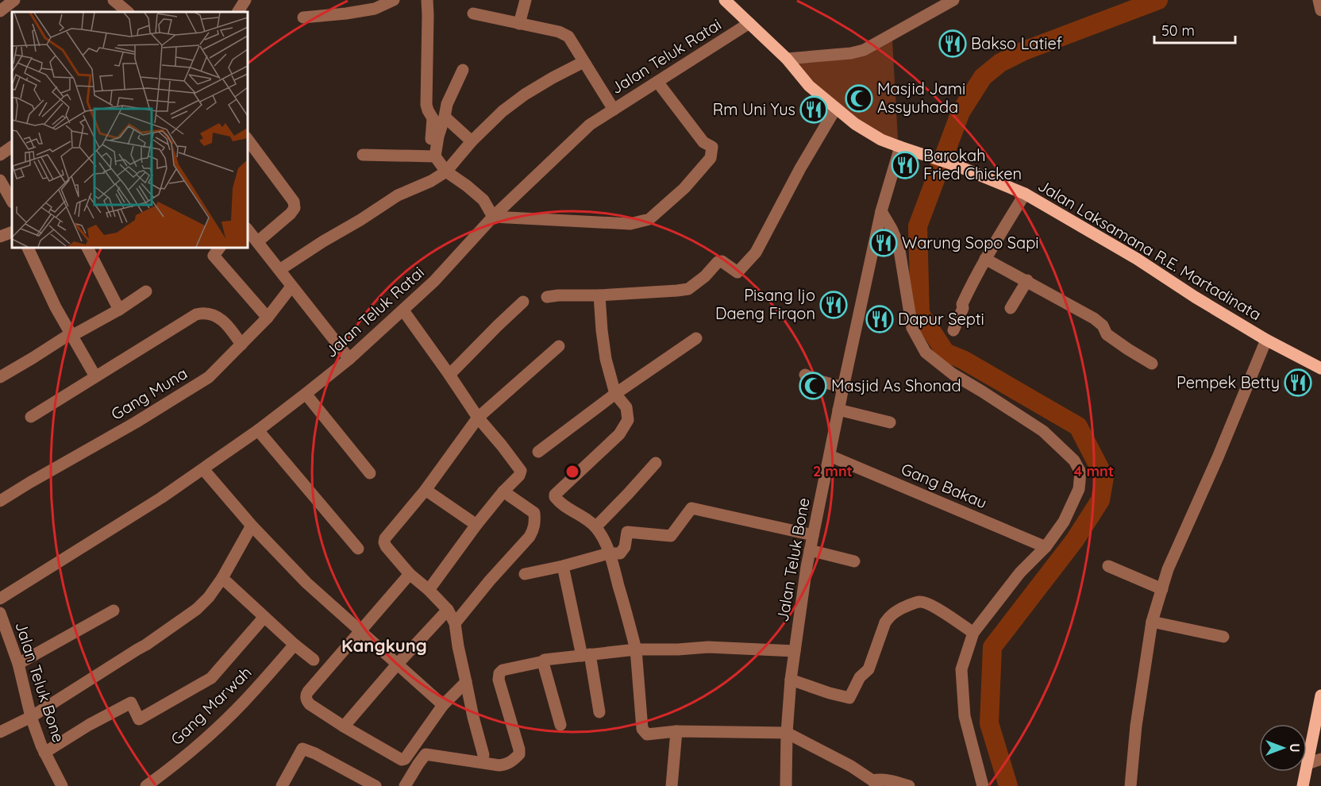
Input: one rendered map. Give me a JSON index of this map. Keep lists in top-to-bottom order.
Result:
{
  "streets": {
    "main road": ["Jalan Laksamana R.E. Martadinata"],
    "street": [
      "Jalan Teluk Ratai",
      "Gang Muna",
      "Gang Bakau",
      "Jalan Teluk Bone",
      "Gang Marwah"
    ]
  },
  "crossings": [
    ["Jalan Laksamana R.E. Martadinata", "Jalan Teluk Bone"],
    ["Gang Bakau", "Jalan Teluk Bone"]
  ],
  "districts": ["Kangkung"],
  "places": {
    "restaurant": [
      "Bakso Latief",
      "Rm Uni Yus",
      "Barokah Fried Chicken",
      "Warung Sopo Sapi",
      "Pisang Ijo Daeng Firqon",
      "Dapur Septi",
      "Pempek Betty"
    ],
    "mosque": ["Masjid Jami Assyuhada", "Masjid As Shonad"]
  },
  "scale_bar": "50 m",
  "north": "right",
  "rings": ["2 mnt", "4 mnt"]
}
